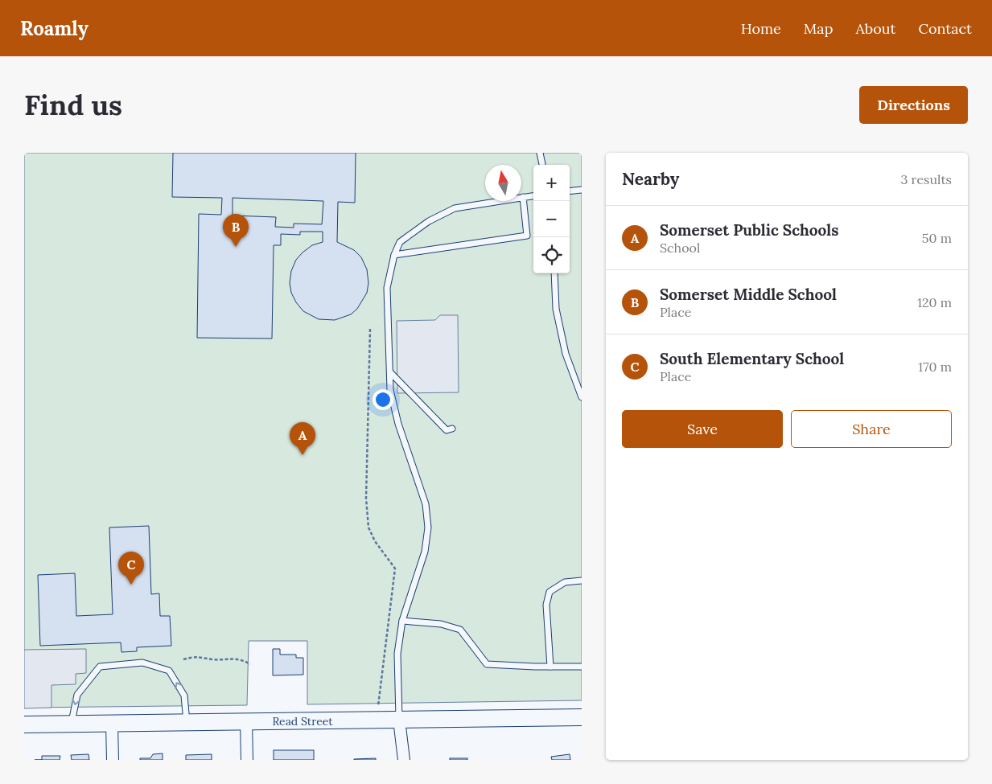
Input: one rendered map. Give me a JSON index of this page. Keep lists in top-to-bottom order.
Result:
{
  "streets": {
    "main road": ["Read Street"]
  },
  "north": "top",
  "page": {
    "header": "Roamly",
    "nav": [
      "Home",
      "Map",
      "About",
      "Contact"
    ],
    "buttons": [
      "Directions",
      ["Save", "Share"]
    ],
    "title": "Find us",
    "heading": ["Nearby", "3 results"],
    "map_buttons": ["+", "−"],
    "list": [
      {
        "mark": "A",
        "name": "Somerset Public Schools",
        "note": "School",
        "value": "50 m"
      },
      {
        "mark": "B",
        "name": "Somerset Middle School",
        "note": "Place",
        "value": "120 m"
      },
      {
        "mark": "C",
        "name": "South Elementary School",
        "note": "Place",
        "value": "170 m"
      }
    ],
    "pins": ["B", "A", "C"]
  }
}
